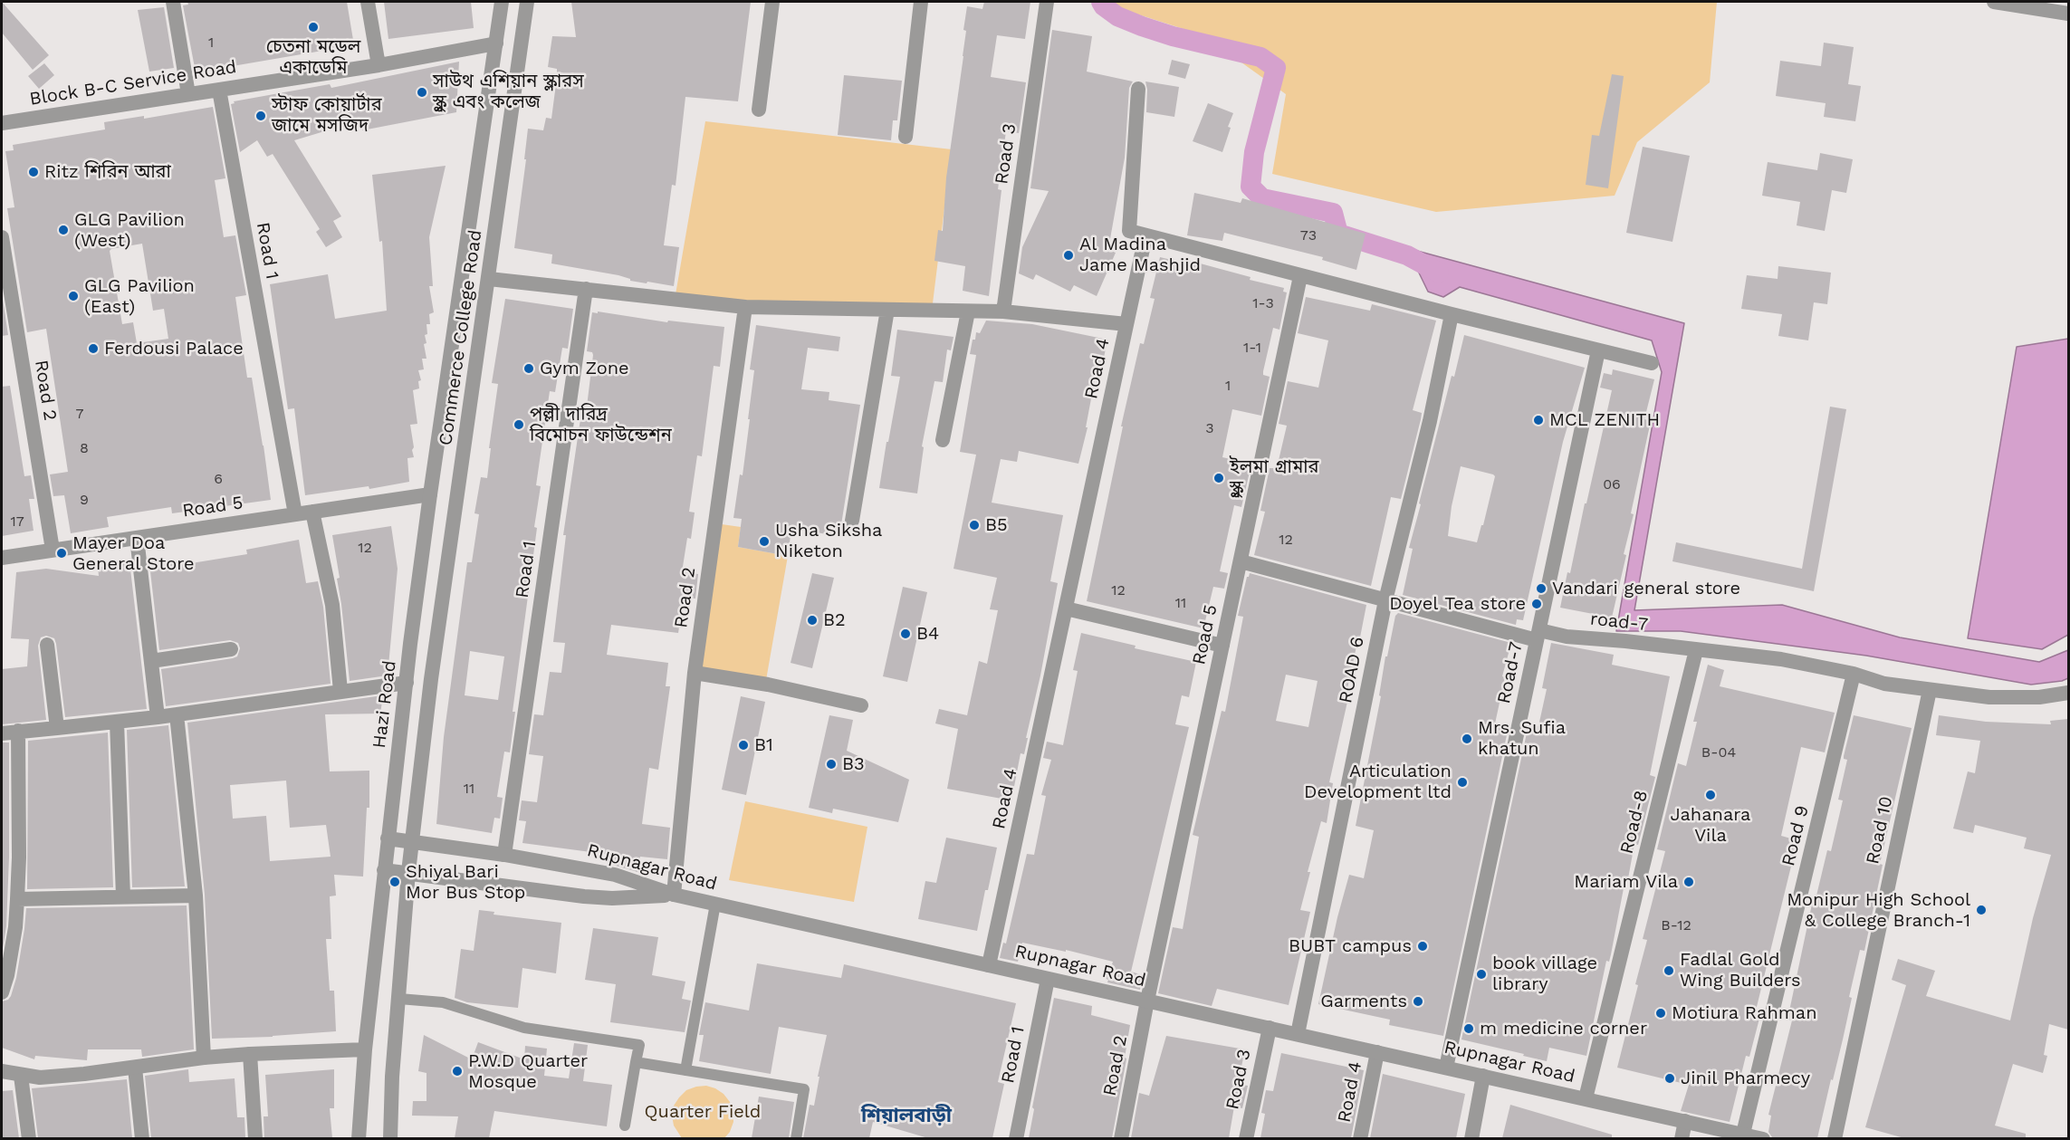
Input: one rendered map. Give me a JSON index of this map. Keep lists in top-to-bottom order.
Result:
{
  "streets": {
    "street": [
      "Block B-C Service Road",
      "Road 3",
      "Road 1",
      "Commerce College Road",
      "Road 4",
      "Road 2",
      "Road 5",
      "road-7",
      "ROAD 6",
      "Road-7",
      "Hazi Road",
      "Road-8",
      "Road 10",
      "Road 9",
      "Rupnagar Road"
    ]
  },
  "crossings": [
    ["Block B-C Service Road", "Road 1"],
    ["Block B-C Service Road", "Commerce College Road"],
    ["Road 3", "Rupnagar Road"],
    ["Road 1", "Road 5"],
    ["Road 1", "Rupnagar Road"],
    ["Commerce College Road", "Hazi Road"],
    ["Commerce College Road", "Rupnagar Road"],
    ["Road 4", "Rupnagar Road"],
    ["Road 2", "Road 5"],
    ["Road 2", "Rupnagar Road"],
    ["Road 5", "road-7"],
    ["Road 5", "Hazi Road"],
    ["Road 5", "Rupnagar Road"],
    ["road-7", "ROAD 6"],
    ["road-7", "Road-7"],
    ["road-7", "Road-8"],
    ["road-7", "Road 10"],
    ["road-7", "Road 9"],
    ["ROAD 6", "Rupnagar Road"],
    ["Road-7", "Rupnagar Road"],
    ["Hazi Road", "Rupnagar Road"],
    ["Road-8", "Rupnagar Road"],
    ["Road 9", "Rupnagar Road"]
  ],
  "districts": ["শিয়ালবাড়ী"],
  "parks": ["Quarter Field"],
  "places": [
    "চেতনা মডেল একাডেমি",
    "সাউথ এশিয়ান স্কলারস স্কুল এবং কলেজ",
    "স্টাফ কোয়ার্টার জামে মসজিদ",
    "Ritz শিরিন আরা",
    "GLG Pavilion (West)",
    "Al Madina Jame Mashjid",
    "GLG Pavilion (East)",
    "Ferdousi Palace",
    "Gym Zone",
    "MCL ZENITH",
    "পল্লী দারিদ্র বিমোচন ফাউন্ডেশন",
    "ইলমা গ্রামার স্কুল",
    "B5",
    "Usha Siksha Niketon",
    "Mayer Doa General Store",
    "Vandari general store",
    "Doyel Tea store",
    "B2",
    "B4",
    "Mrs. Sufia khatun",
    "B1",
    "B3",
    "Articulation Development ltd",
    "Jahanara Vila",
    "Shiyal Bari Mor Bus Stop",
    "Mariam Vila",
    "Monipur High School & College Branch-1",
    "BUBT campus",
    "Fadlal Gold Wing Builders",
    "book village library",
    "Garments",
    "Motiura Rahman",
    "m medicine corner",
    "P.W.D Quarter Mosque",
    "Jinil Pharmecy"
  ],
  "house_numbers": [
    "1",
    "73",
    "1-3",
    "1-1",
    "1",
    "7",
    "3",
    "8",
    "6",
    "06",
    "9",
    "17",
    "12",
    "12",
    "12",
    "11",
    "B-04",
    "11",
    "B-12"
  ]
}
